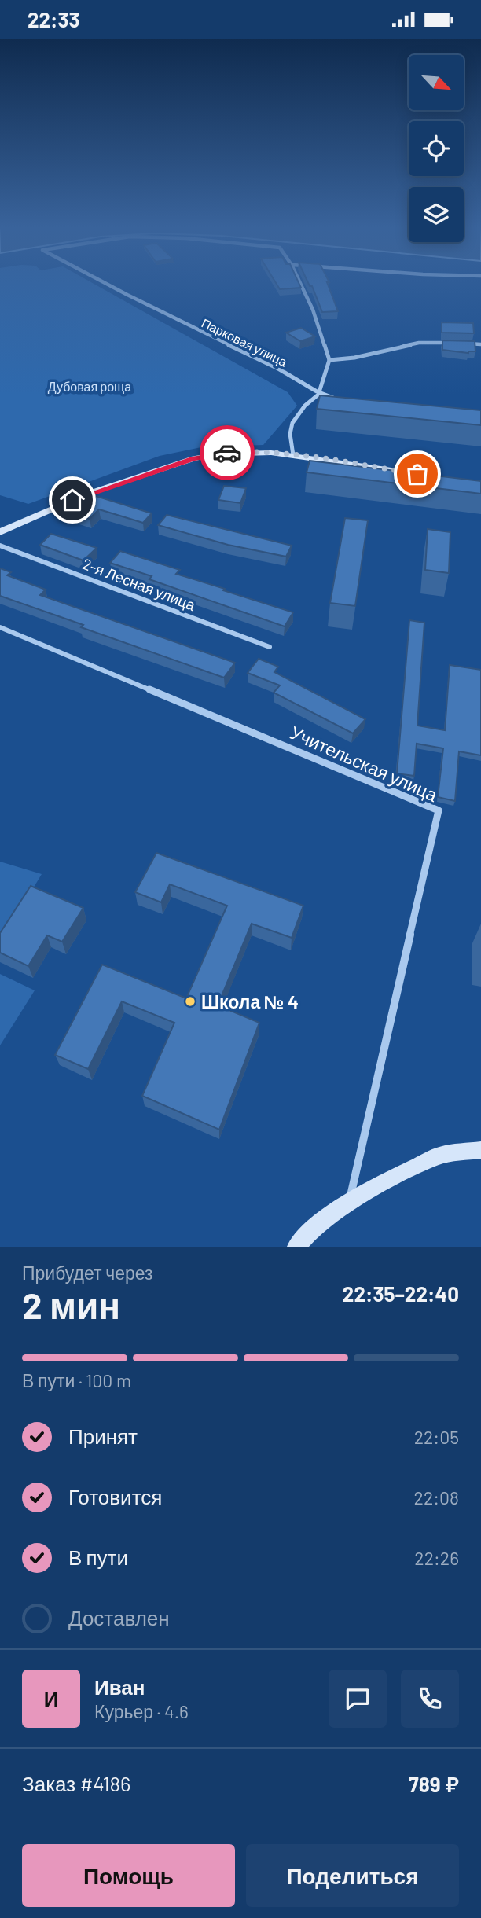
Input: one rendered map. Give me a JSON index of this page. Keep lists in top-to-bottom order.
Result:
{
  "streets": {
    "street": ["Парковая улица", "2-я Лесная улица", "Учительская улица"]
  },
  "parks": ["Дубовая роща"],
  "places": ["Школа № 4"],
  "north": "bottom right",
  "page": {
    "status": "22:33",
    "heading": ["2 мин", "Прибудет через", "22:35–22:40"],
    "panel": [
      "Иван",
      "Курьер · 4.6",
      "Заказ #4186",
      "789 ₽"
    ],
    "bar": "В пути · 100 m",
    "list": [
      ["Принят", "22:05"],
      ["Готовится", "22:08"],
      ["В пути", "22:26"],
      "Доставлен"
    ],
    "round": "И",
    "buttons": ["Помощь", "Поделиться"]
  }
}
